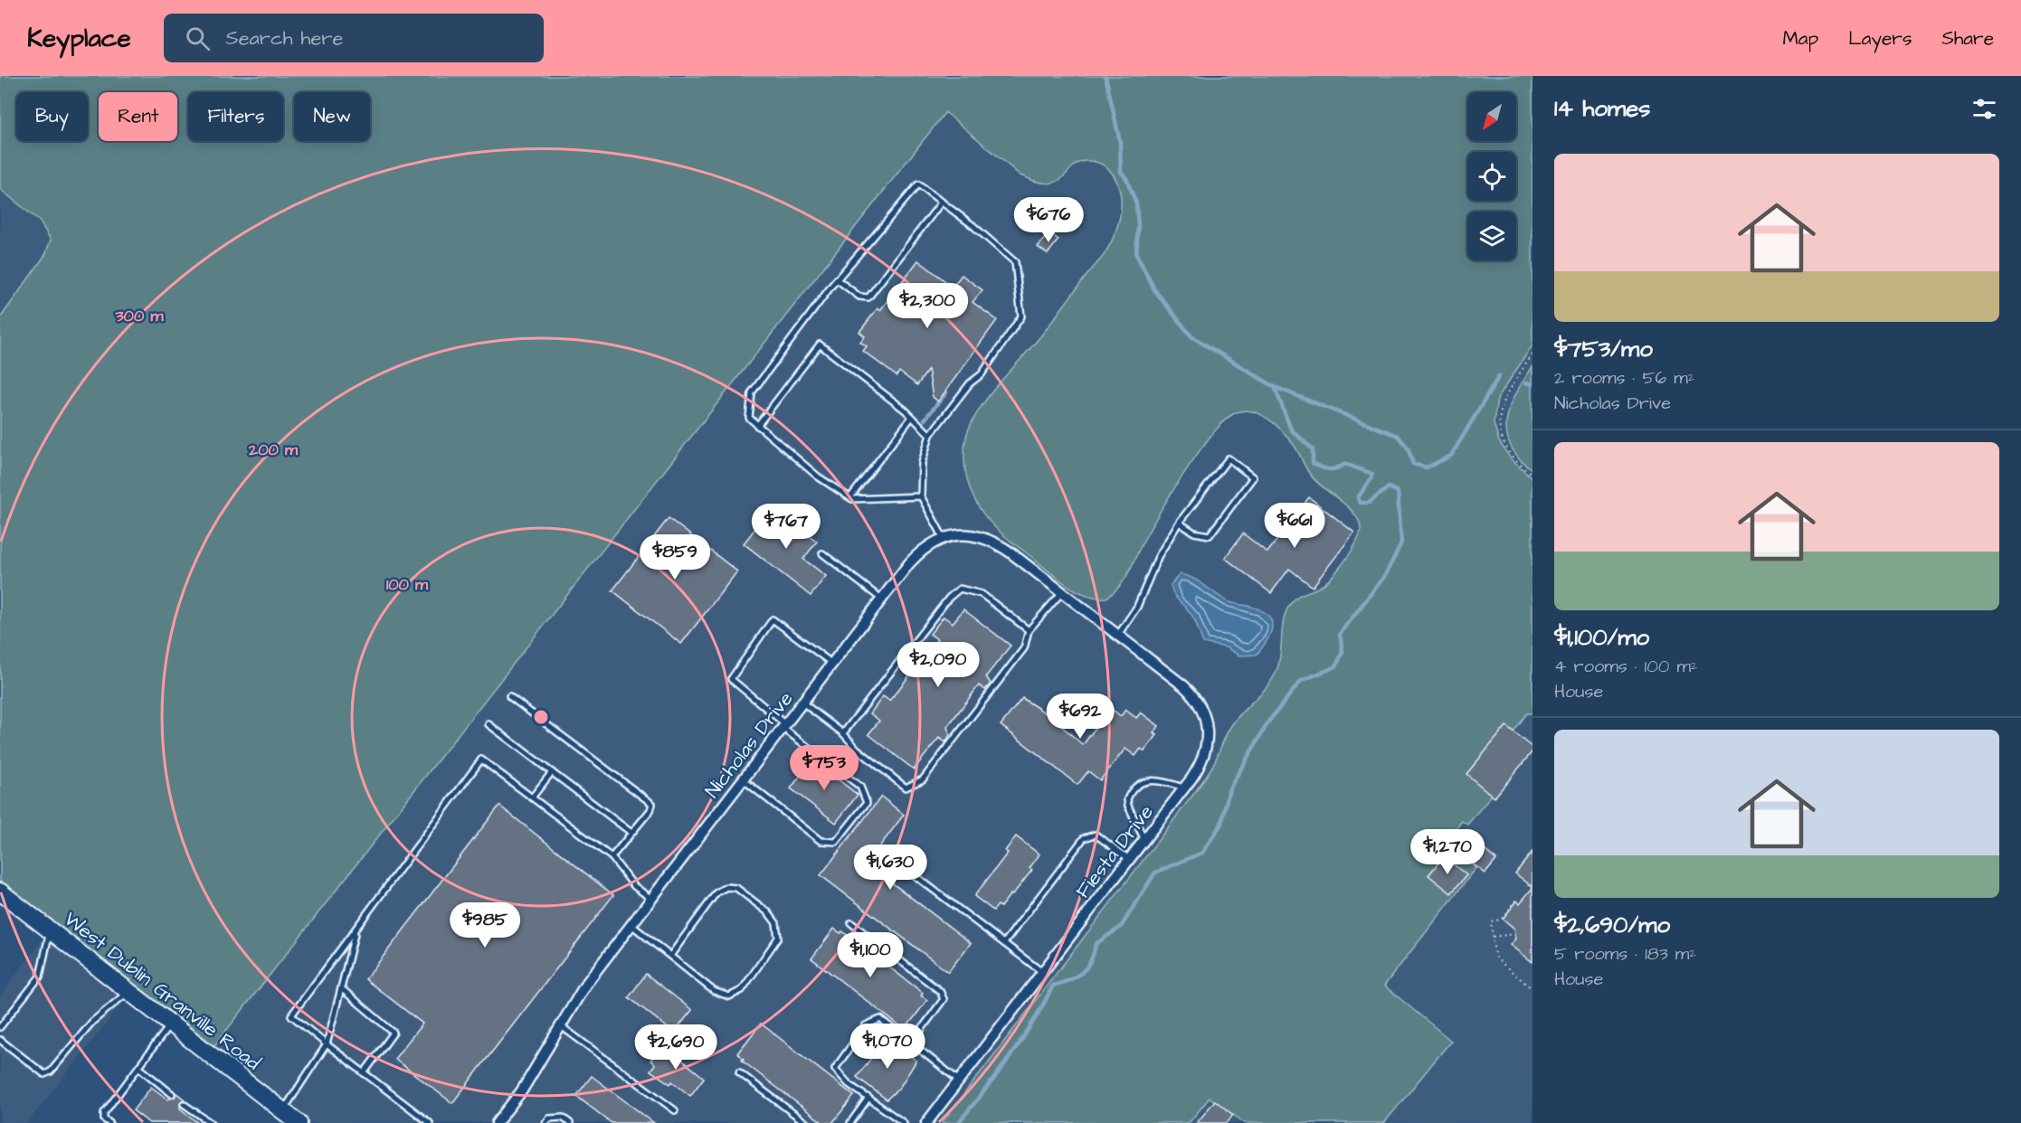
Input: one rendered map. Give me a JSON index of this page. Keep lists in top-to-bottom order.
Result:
{
  "streets": {
    "main road": ["West Dublin Granville Road"],
    "street": ["Nicholas Drive", "Fiesta Drive"]
  },
  "crossings": [
    ["Nicholas Drive", "Fiesta Drive"]
  ],
  "north": "bottom left",
  "page": {
    "header": "Keyplace",
    "search": "Search here",
    "nav": ["Map", "Layers", "Share"],
    "heading": "14 homes",
    "chip": [
      "Buy",
      "Rent",
      "Filters",
      "New"
    ],
    "list": [
      {
        "name": "$753/mo",
        "note": "2 rooms · 56 m² · Nicholas Drive"
      },
      {
        "name": "$1,100/mo",
        "note": "4 rooms · 100 m² · House"
      },
      {
        "name": "$2,690/mo",
        "note": "5 rooms · 183 m² · House"
      }
    ],
    "price": [
      "$676",
      "$2,300",
      "$661",
      "$767",
      "$859",
      "$2,090",
      "$692",
      "$753",
      "$1,270",
      "$1,630",
      "$985",
      "$1,100",
      "$1,070",
      "$2,690"
    ]
  },
  "rings": ["300 m", "200 m", "100 m"]
}
